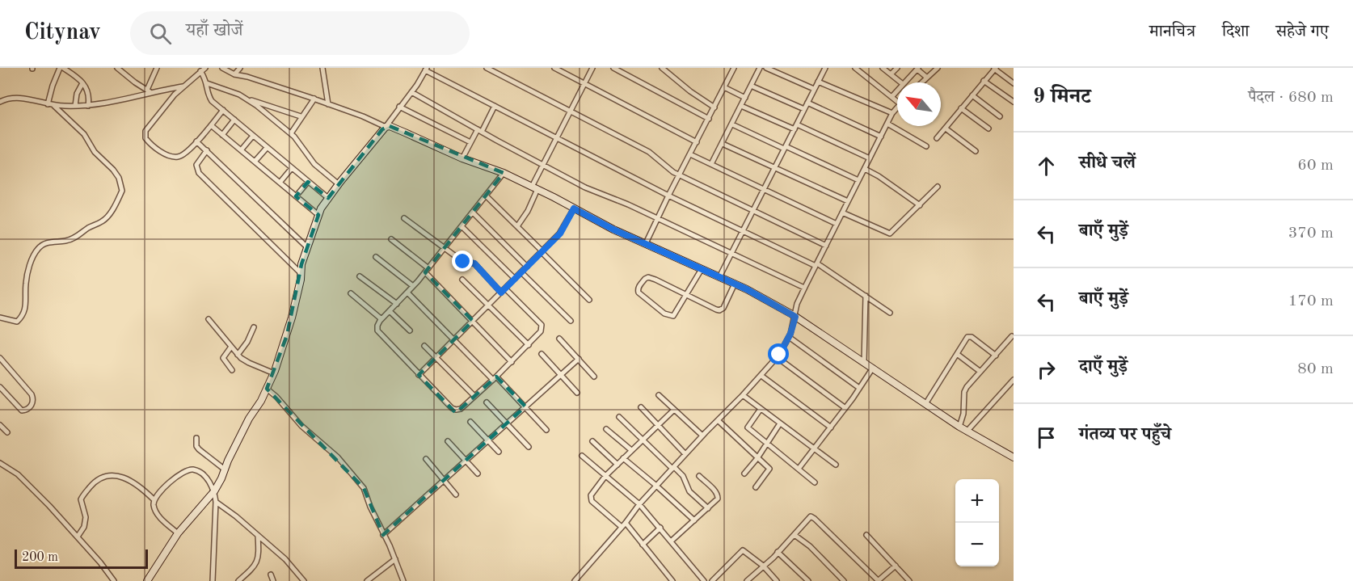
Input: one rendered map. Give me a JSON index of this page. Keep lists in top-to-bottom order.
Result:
{
  "scale_bar": "200 m",
  "north": "top left",
  "page": {
    "header": "Citynav",
    "search": "यहाँ खोजें",
    "nav": ["मानचित्र", "दिशा", "सहेजे गए"],
    "heading": ["9 मिनट", "पैदल · 680 m"],
    "list": [
      ["सीधे चलें", "60 m"],
      ["बाएँ मुड़ें", "370 m"],
      ["बाएँ मुड़ें", "170 m"],
      ["दाएँ मुड़ें", "80 m"],
      "गंतव्य पर पहुँचे"
    ],
    "map_buttons": ["+", "−"],
    "scale": "200 m"
  }
}
